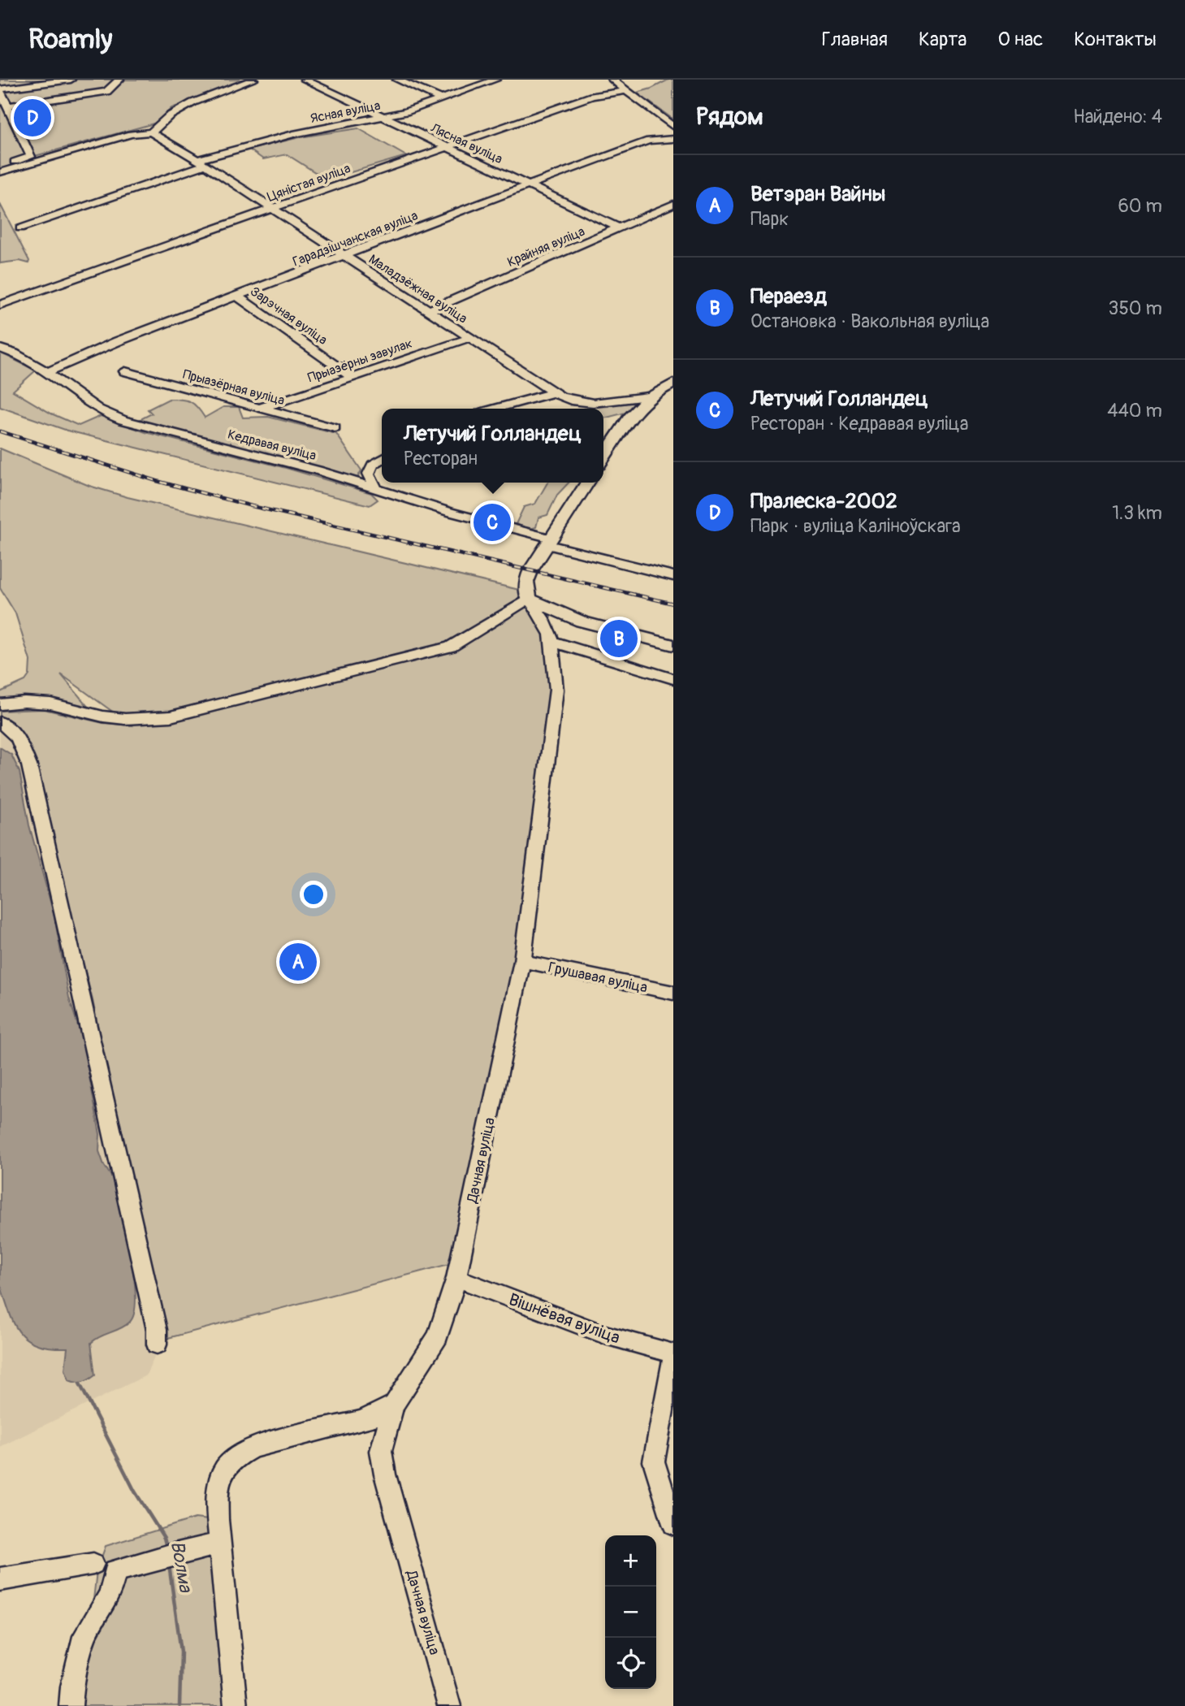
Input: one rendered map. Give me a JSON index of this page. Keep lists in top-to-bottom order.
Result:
{
  "streets": {
    "street": [
      "Ясная вуліца",
      "Лясная вуліца",
      "Цяністая вуліца",
      "Гарадзішчанская вуліца",
      "Крайняя вуліца",
      "Маладзёжная вуліца",
      "Зарэчная вуліца",
      "Прыазёрны завулак",
      "Прыазёрная вуліца",
      "Кедравая вуліца",
      "Грушавая вуліца",
      "Дачная вуліца",
      "Вішнёвая вуліца"
    ]
  },
  "crossings": [
    ["Ясная вуліца", "Лясная вуліца"],
    ["Ясная вуліца", "Маладзёжная вуліца"],
    ["Лясная вуліца", "Цяністая вуліца"],
    ["Лясная вуліца", "Гарадзішчанская вуліца"],
    ["Лясная вуліца", "Крайняя вуліца"],
    ["Цяністая вуліца", "Маладзёжная вуліца"],
    ["Гарадзішчанская вуліца", "Маладзёжная вуліца"],
    ["Гарадзішчанская вуліца", "Зарэчная вуліца"],
    ["Гарадзішчанская вуліца", "Кедравая вуліца"],
    ["Крайняя вуліца", "Маладзёжная вуліца"],
    ["Маладзёжная вуліца", "Прыазёрны завулак"],
    ["Зарэчная вуліца", "Прыазёрны завулак"],
    ["Прыазёрны завулак", "Прыазёрная вуліца"],
    ["Грушавая вуліца", "Дачная вуліца"],
    ["Дачная вуліца", "Вішнёвая вуліца"]
  ],
  "water": ["Волма"],
  "page": {
    "header": "Roamly",
    "nav": [
      "Главная",
      "Карта",
      "О нас",
      "Контакты"
    ],
    "heading": ["Рядом", "Найдено: 4"],
    "pins": [
      "D",
      "C",
      "B",
      "A"
    ],
    "list": [
      {
        "mark": "A",
        "name": "Ветэран Вайны",
        "note": "Парк",
        "value": "60 m"
      },
      {
        "mark": "B",
        "name": "Пераезд",
        "note": "Остановка · Вакольная вуліца",
        "value": "350 m"
      },
      {
        "mark": "C",
        "name": "Летучий Голландец",
        "note": "Ресторан · Кедравая вуліца",
        "value": "440 m"
      },
      {
        "mark": "D",
        "name": "Пралеска-2002",
        "note": "Парк · вуліца Каліноўскага",
        "value": "1.3 km"
      }
    ],
    "popup": ["Летучий Голландец", "Ресторан"],
    "map_buttons": ["+", "−"]
  }
}
